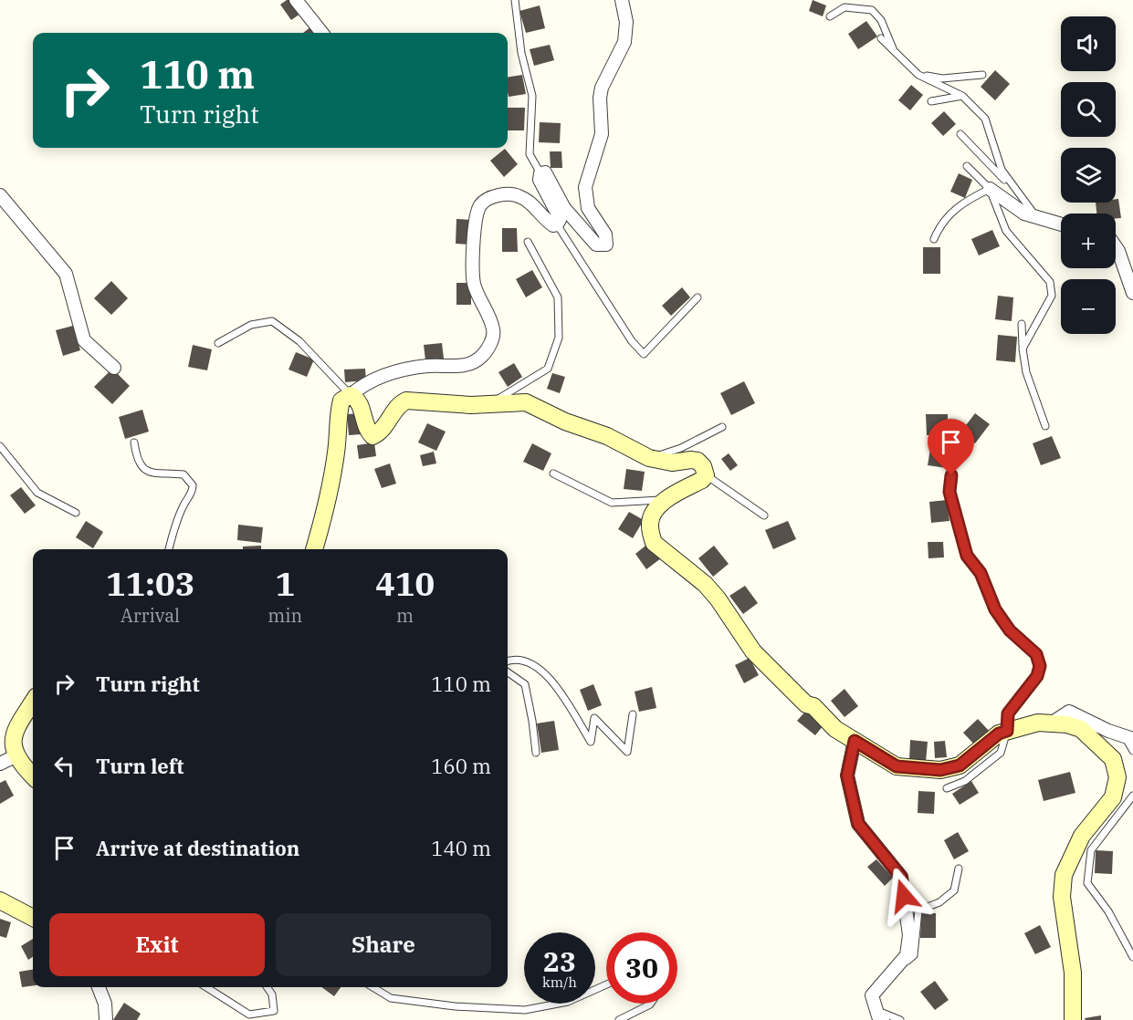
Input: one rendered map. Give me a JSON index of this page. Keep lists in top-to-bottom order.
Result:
{
  "page": {
    "map_buttons": ["+", "−"],
    "turn": ["110 m", "Turn right"],
    "eta": [
      "11:03",
      "Arrival",
      "1",
      "min",
      "410",
      "m"
    ],
    "list": [
      {
        "name": "Turn right",
        "value": "110 m"
      },
      {
        "name": "Turn left",
        "value": "160 m"
      },
      {
        "name": "Arrive at destination",
        "value": "140 m"
      }
    ],
    "buttons": ["Exit", "Share"],
    "speed": "23 km/h",
    "limit": "30"
  }
}
